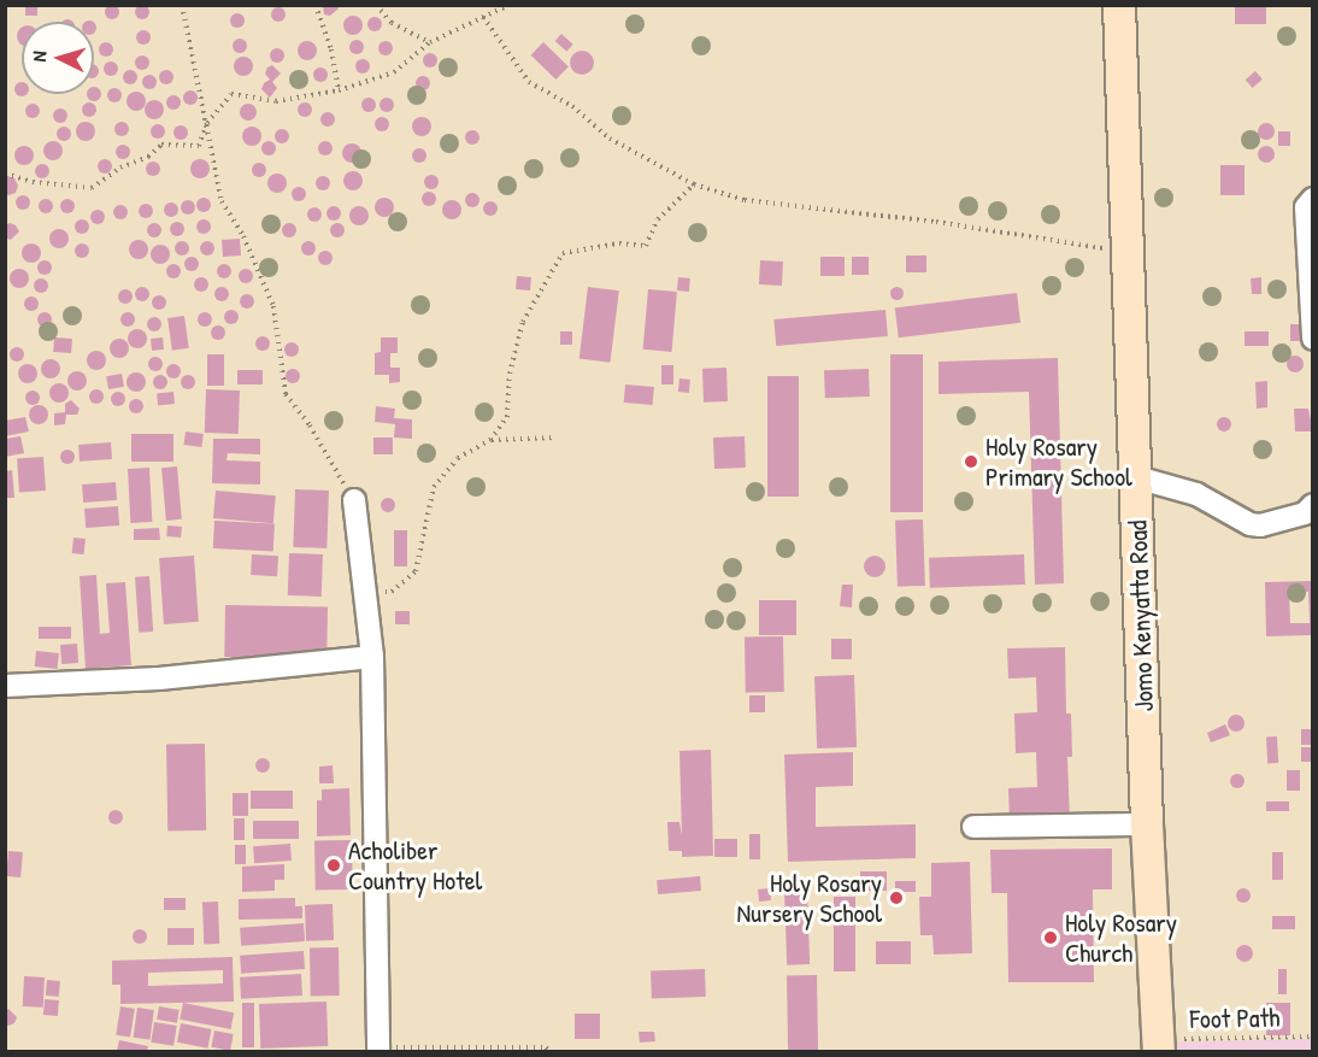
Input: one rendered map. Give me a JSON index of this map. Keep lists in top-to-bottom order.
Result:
{
  "streets": {
    "main road": ["Jomo Kenyatta Road"],
    "path": ["Foot Path"]
  },
  "crossings": [
    ["Jomo Kenyatta Road", "Foot Path"]
  ],
  "places": [
    "Holy Rosary Primary School",
    "Acholiber Country Hotel",
    "Holy Rosary Nursery School",
    "Holy Rosary Church"
  ],
  "north": "left"
}
